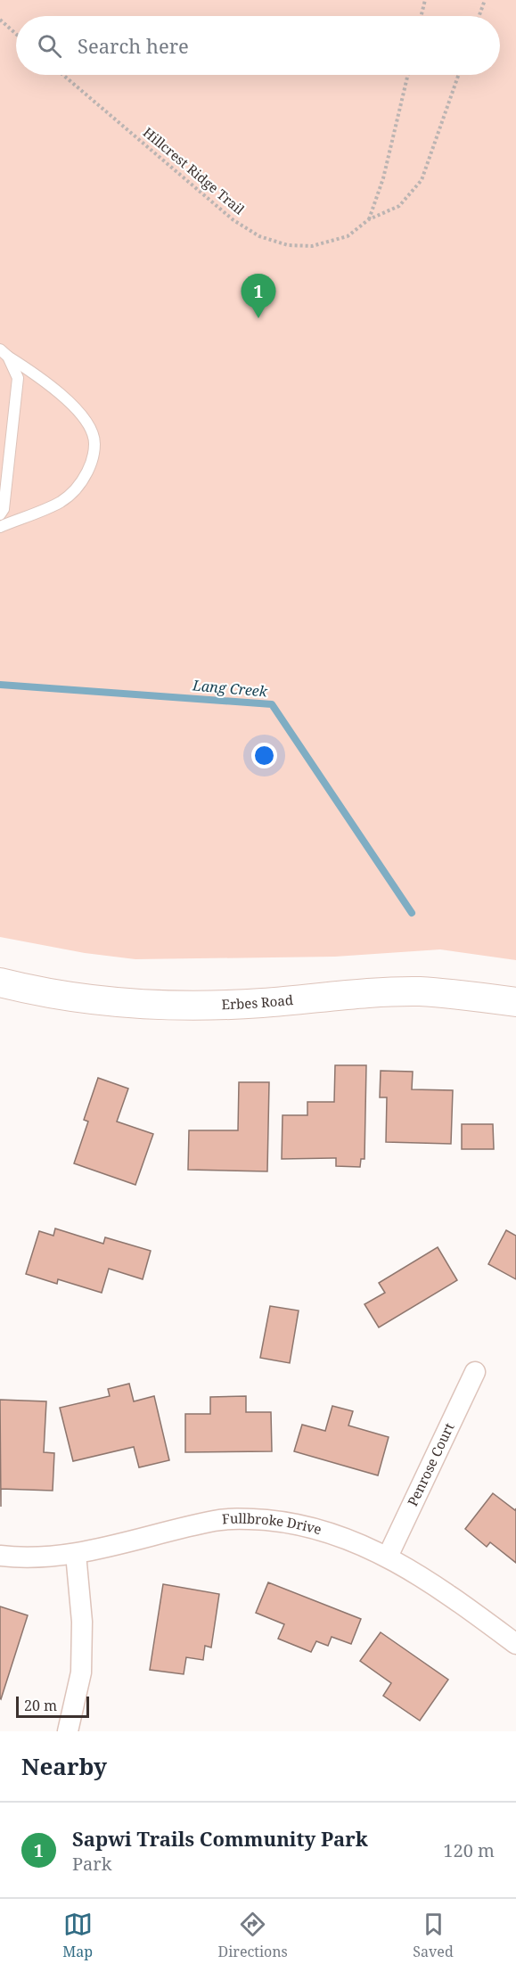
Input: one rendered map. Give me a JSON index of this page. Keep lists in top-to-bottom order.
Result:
{
  "streets": {
    "main road": ["Erbes Road"],
    "street": ["Penrose Court", "Fullbroke Drive"],
    "path": ["Hillcrest Ridge Trail"]
  },
  "crossings": [
    ["Penrose Court", "Fullbroke Drive"]
  ],
  "water": ["Lang Creek"],
  "scale_bar": "20 m",
  "page": {
    "search": "Search here",
    "pins": "1",
    "scale": "20 m",
    "heading": "Nearby",
    "list": [
      {
        "mark": "1",
        "name": "Sapwi Trails Community Park",
        "note": "Park",
        "value": "120 m"
      }
    ],
    "nav": ["Map", "Directions", "Saved"]
  }
}
